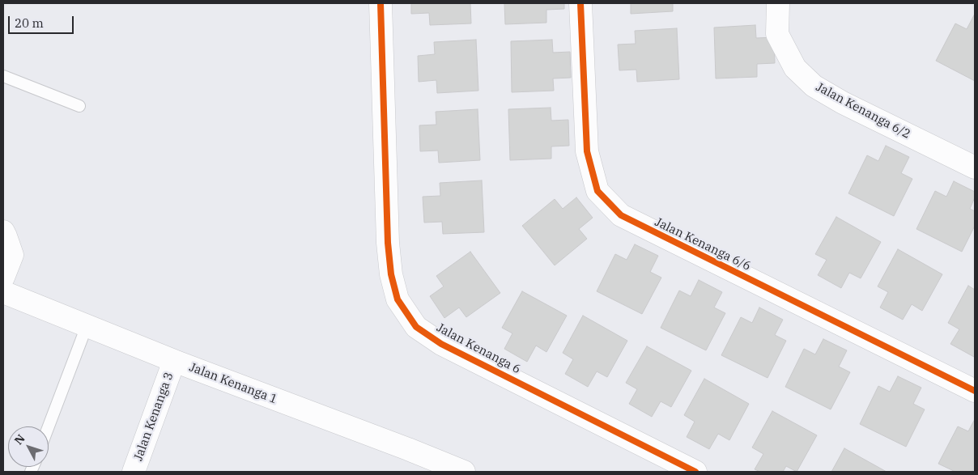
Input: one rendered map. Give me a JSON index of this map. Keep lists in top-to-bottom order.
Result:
{
  "streets": {
    "street": [
      "Jalan Kenanga 6/2",
      "Jalan Kenanga 6/6",
      "Jalan Kenanga 6",
      "Jalan Kenanga 1",
      "Jalan Kenanga 3"
    ]
  },
  "crossings": [
    ["Jalan Kenanga 1", "Jalan Kenanga 3"]
  ],
  "scale_bar": "20 m",
  "north": "top left"
}
